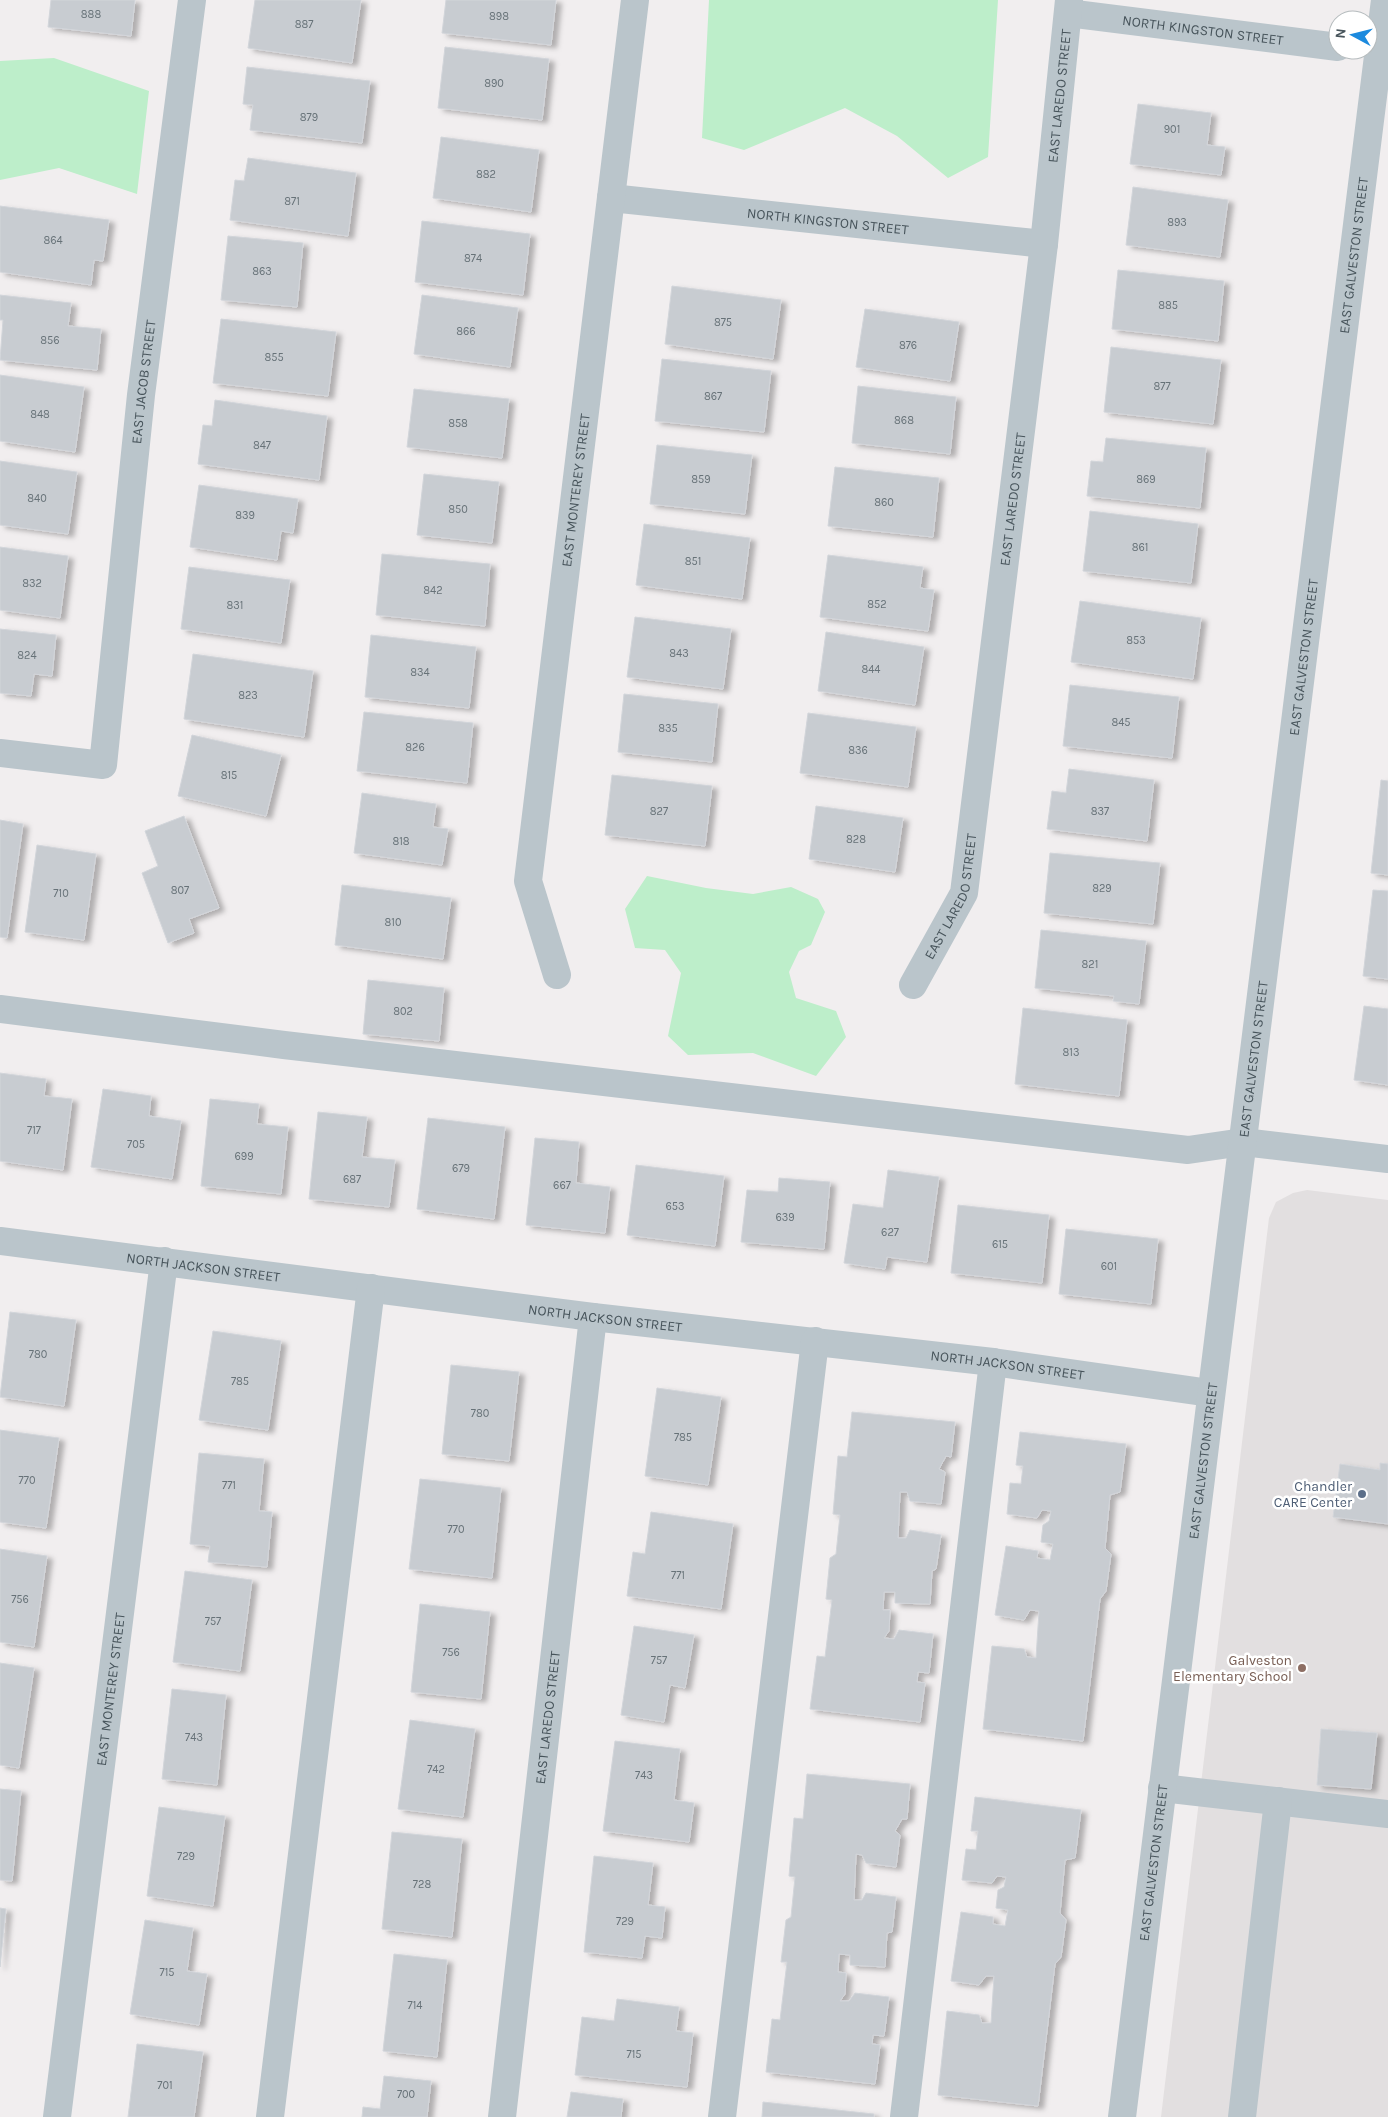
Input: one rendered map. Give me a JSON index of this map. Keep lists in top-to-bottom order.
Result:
{
  "streets": {
    "street": [
      "NORTH KINGSTON STREET",
      "EAST LAREDO STREET",
      "EAST GALVESTON STREET",
      "EAST JACOB STREET",
      "EAST MONTEREY STREET",
      "NORTH JACKSON STREET"
    ]
  },
  "crossings": [
    ["NORTH KINGSTON STREET", "EAST LAREDO STREET"],
    ["NORTH KINGSTON STREET", "EAST MONTEREY STREET"],
    ["EAST LAREDO STREET", "NORTH JACKSON STREET"],
    ["EAST GALVESTON STREET", "NORTH JACKSON STREET"],
    ["EAST MONTEREY STREET", "NORTH JACKSON STREET"]
  ],
  "places": ["Chandler CARE Center", "Galveston Elementary School"],
  "house_numbers": [
    "888",
    "898",
    "887",
    "890",
    "879",
    "901",
    "882",
    "871",
    "893",
    "864",
    "874",
    "863",
    "885",
    "875",
    "866",
    "856",
    "876",
    "855",
    "877",
    "867",
    "848",
    "868",
    "858",
    "847",
    "859",
    "869",
    "840",
    "860",
    "850",
    "839",
    "861",
    "851",
    "832",
    "842",
    "852",
    "831",
    "853",
    "843",
    "824",
    "844",
    "834",
    "823",
    "845",
    "835",
    "826",
    "836",
    "815",
    "827",
    "837",
    "828",
    "818",
    "829",
    "807",
    "710",
    "810",
    "821",
    "802",
    "813",
    "717",
    "705",
    "699",
    "679",
    "687",
    "667",
    "653",
    "639",
    "627",
    "615",
    "601",
    "780",
    "785",
    "780",
    "785",
    "770",
    "771",
    "770",
    "771",
    "756",
    "757",
    "756",
    "757",
    "743",
    "742",
    "743",
    "729",
    "728",
    "729",
    "715",
    "714",
    "715",
    "701",
    "700"
  ],
  "north": "left"
}
